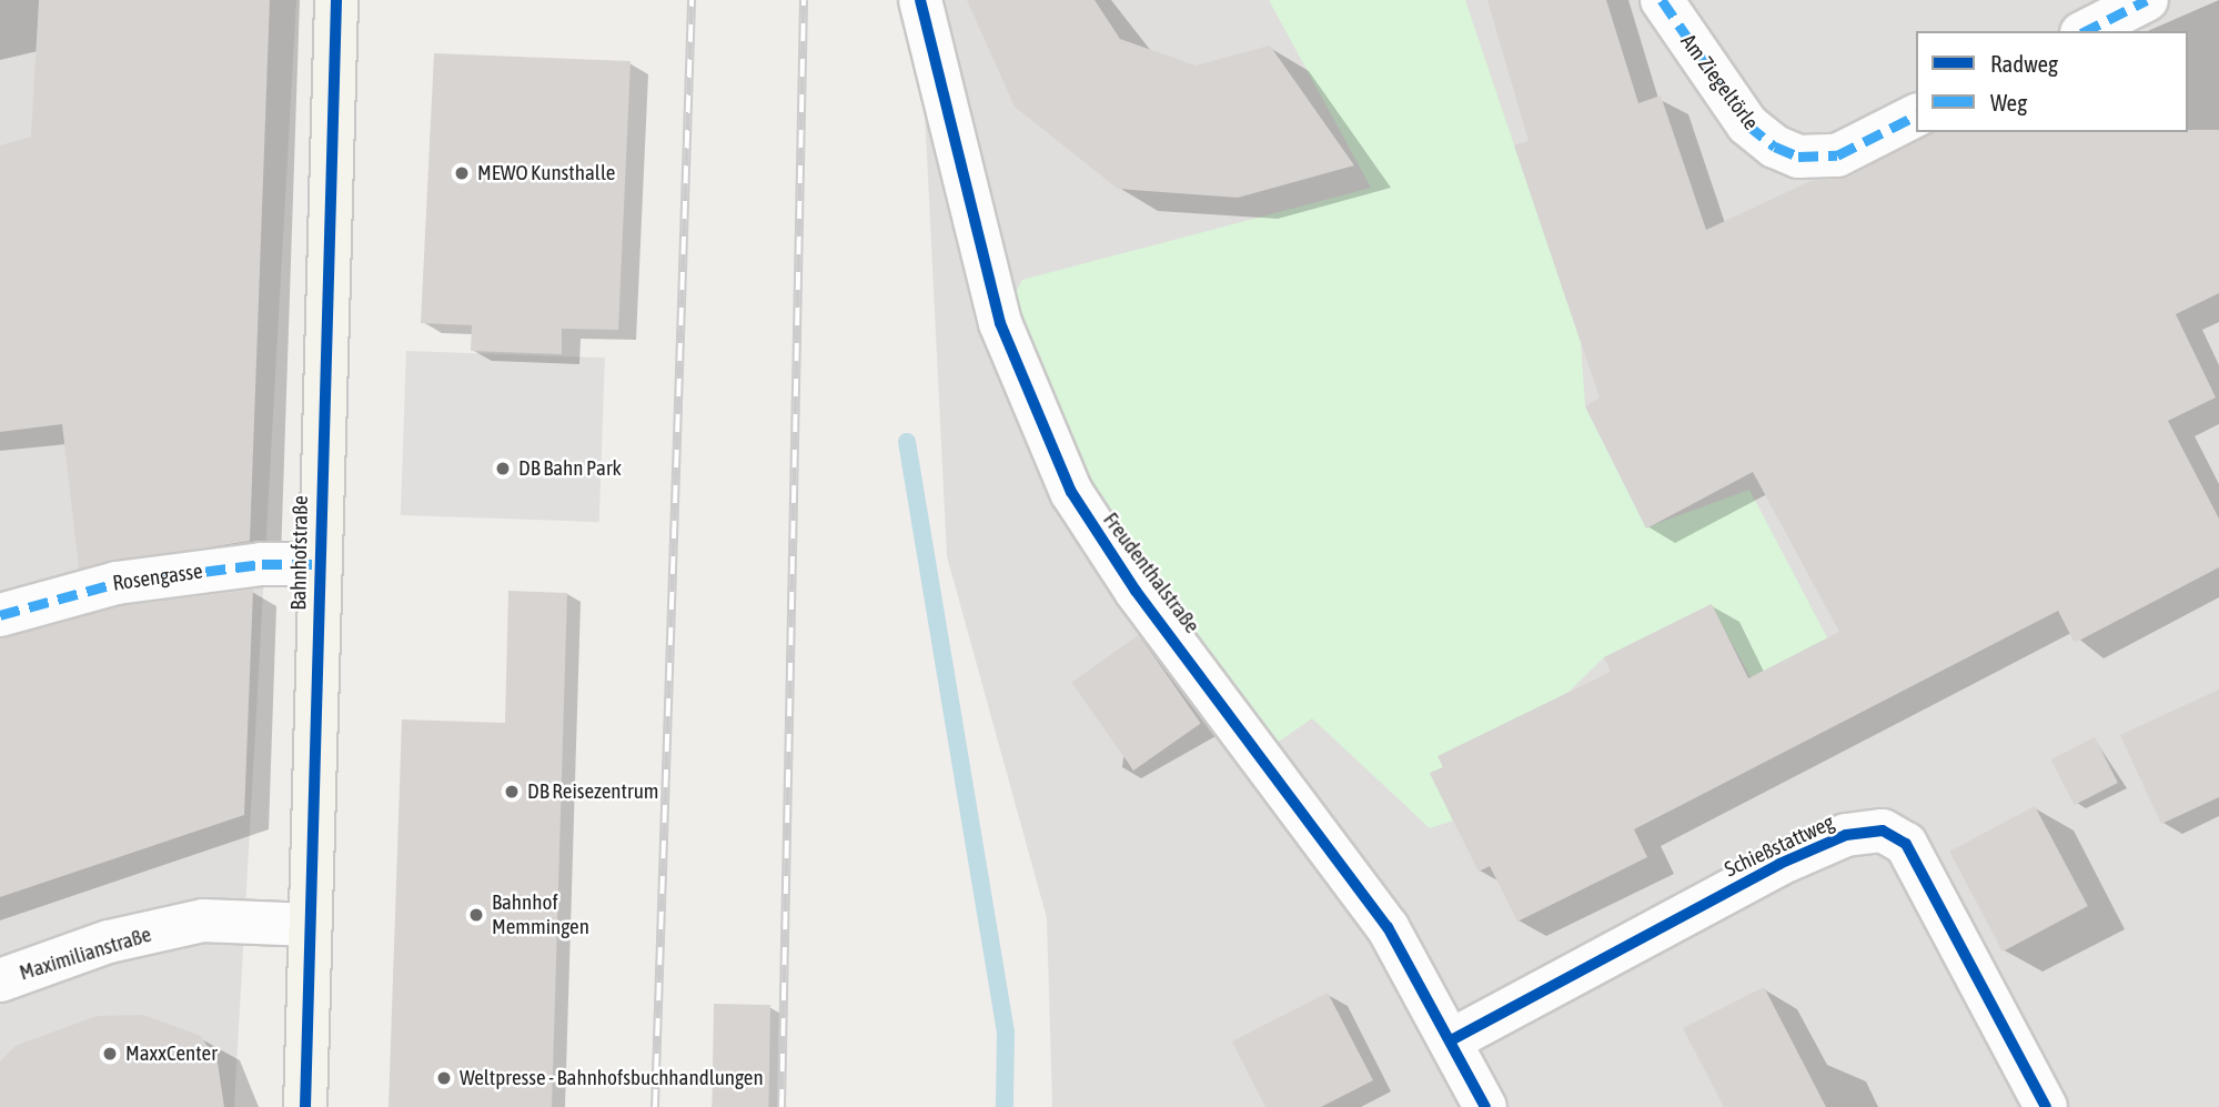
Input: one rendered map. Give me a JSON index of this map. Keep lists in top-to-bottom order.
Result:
{
  "streets": {
    "street": [
      "Am Ziegeltörle",
      "Bahnhofstraße",
      "Freudenthalstraße",
      "Rosengasse",
      "Schießstattweg",
      "Maximilianstraße"
    ]
  },
  "crossings": [
    ["Bahnhofstraße", "Rosengasse"],
    ["Bahnhofstraße", "Maximilianstraße"],
    ["Freudenthalstraße", "Schießstattweg"]
  ],
  "places": [
    "MEWO Kunsthalle",
    "DB Bahn Park",
    "DB Reisezentrum",
    "Bahnhof Memmingen",
    "MaxxCenter",
    "Weltpresse - Bahnhofsbuchhandlungen"
  ],
  "legend": ["Radweg", "Weg"]
}
